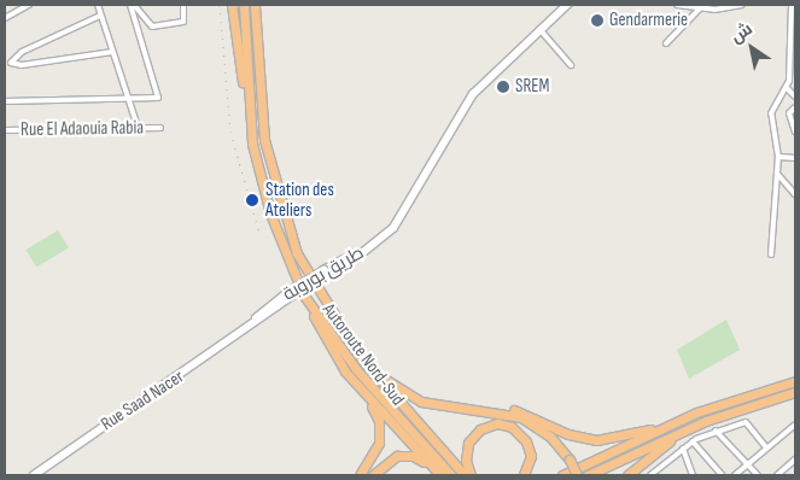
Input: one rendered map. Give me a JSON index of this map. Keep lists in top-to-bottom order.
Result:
{
  "streets": {
    "highway": ["Autoroute Nord-Sud"],
    "main road": ["طريق بوروبة", "Rue Saad Nacer"],
    "street": ["Rue El Adaouia Rabia"]
  },
  "crossings": [
    ["طريق بوروبة", "Rue Saad Nacer"]
  ],
  "places": ["Gendarmerie", "SREM", "Station des Ateliers"],
  "north": "top left"
}
